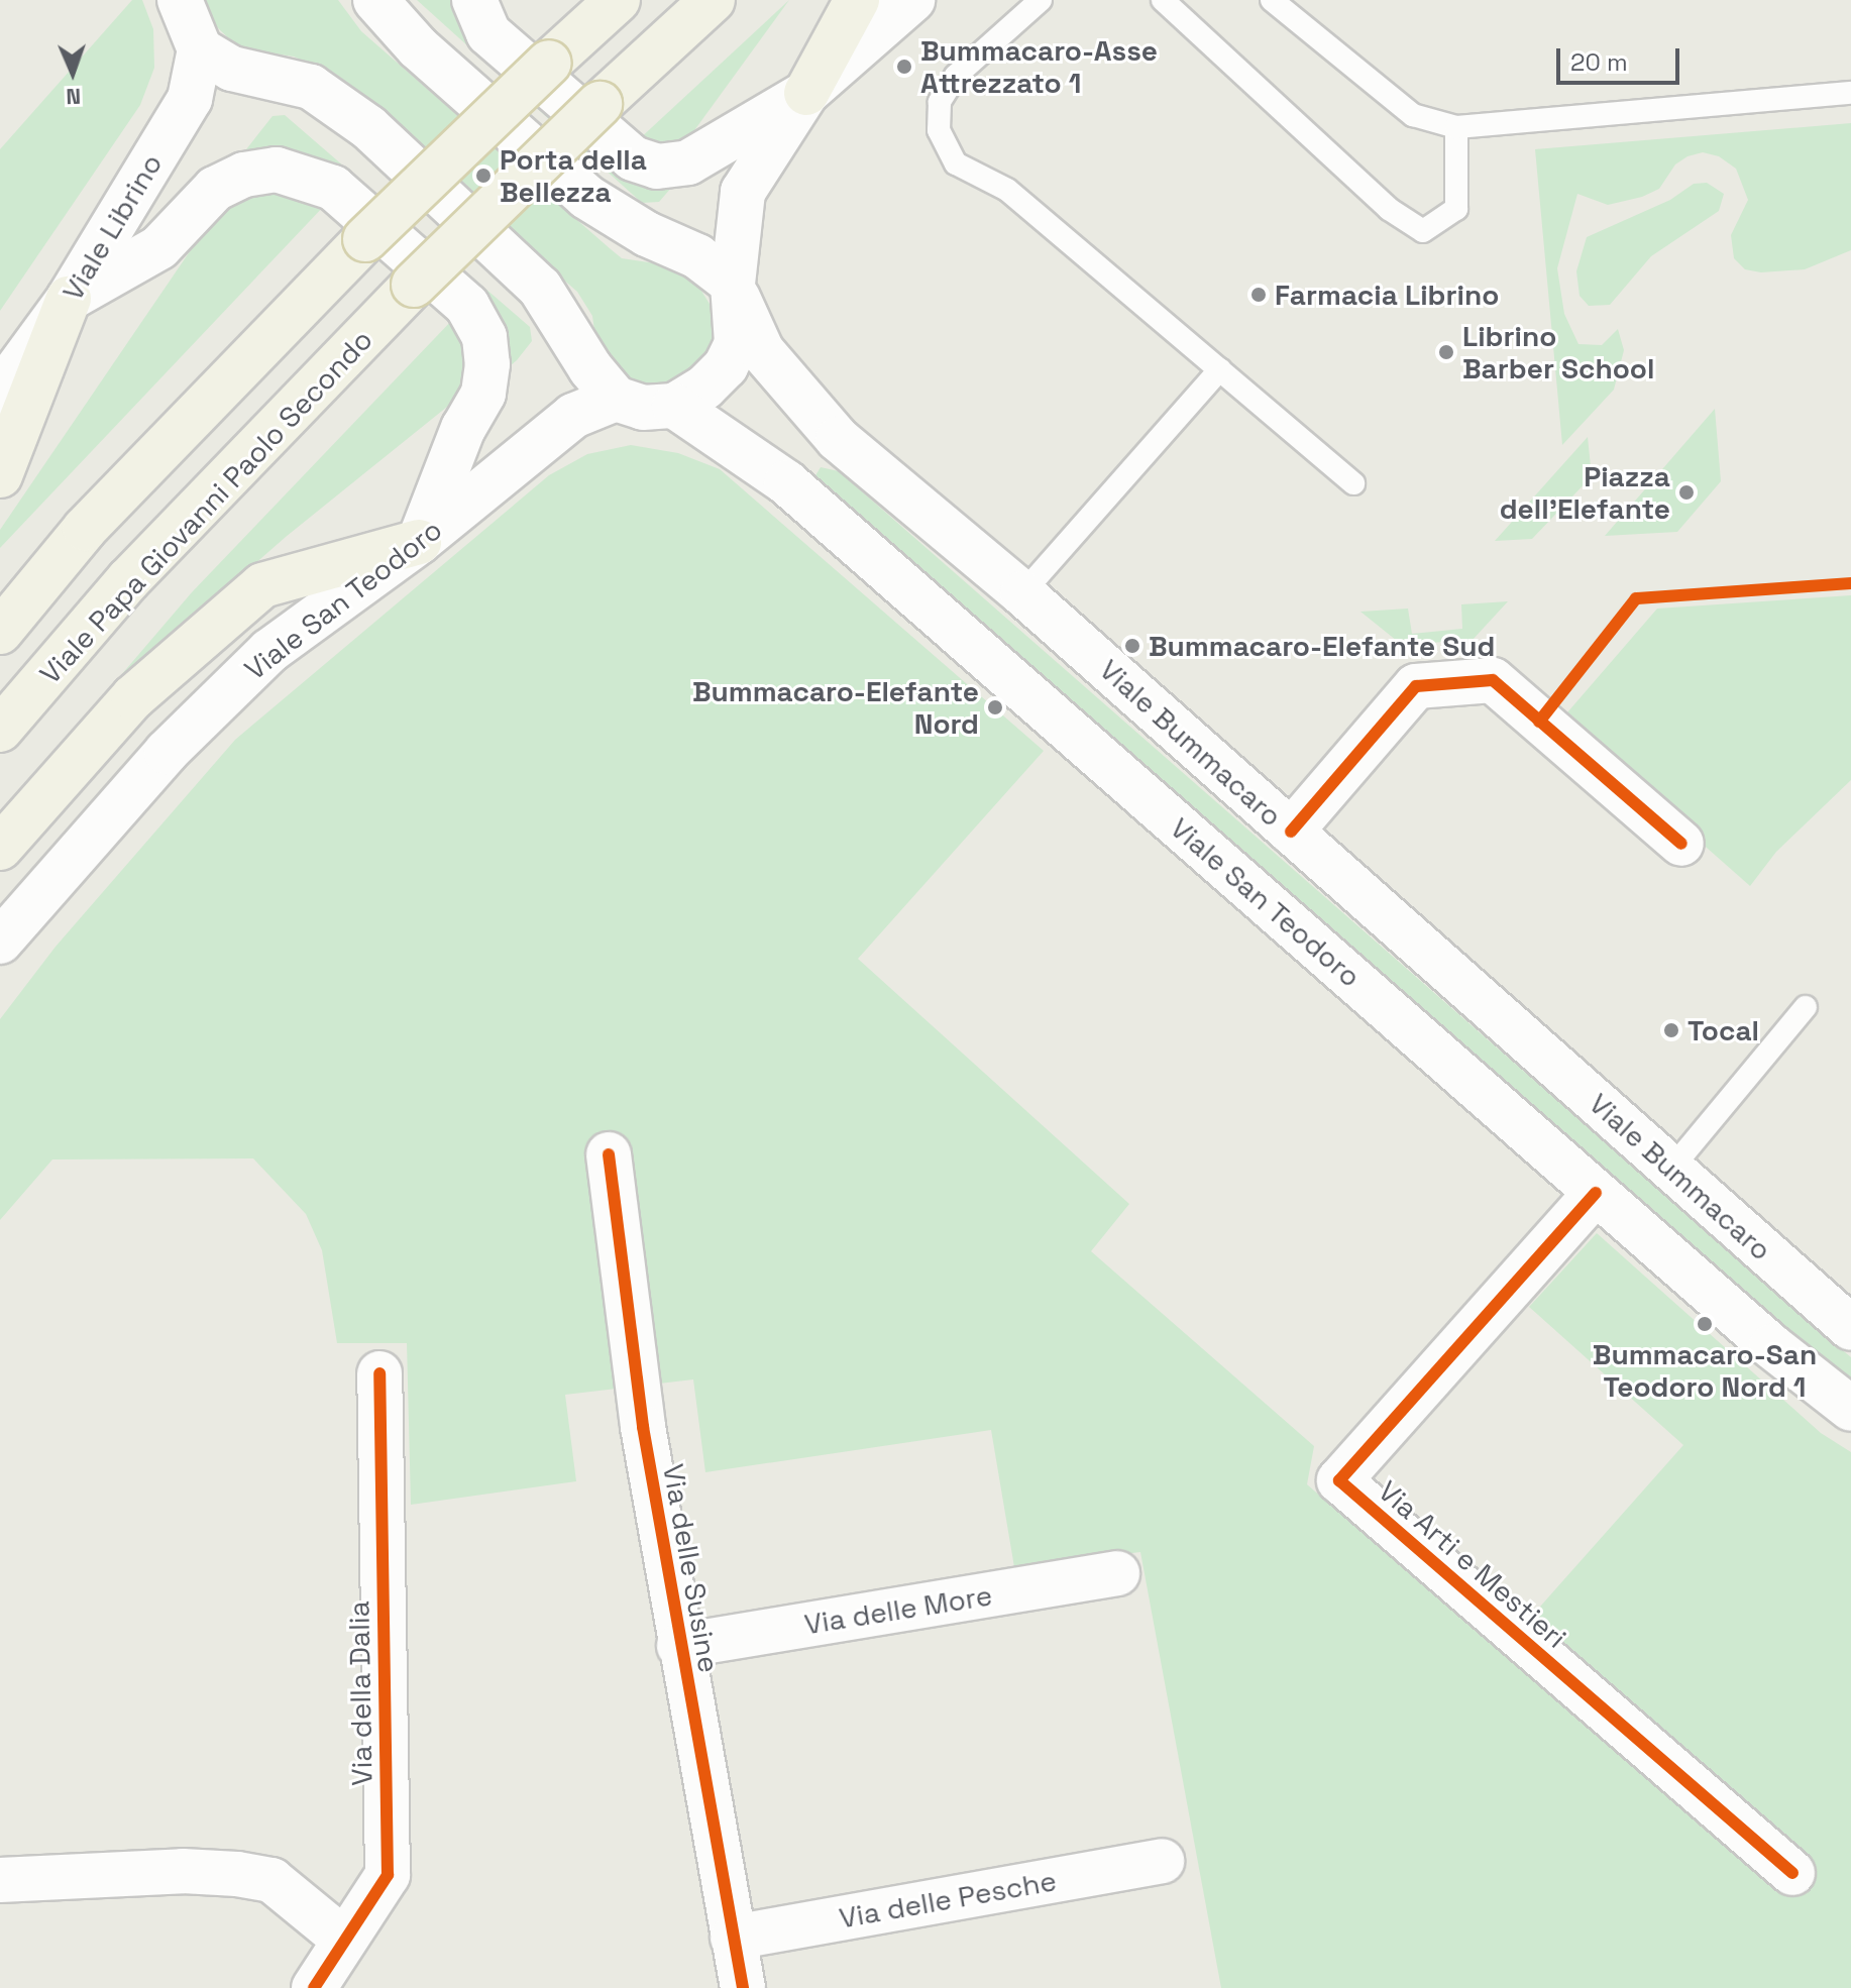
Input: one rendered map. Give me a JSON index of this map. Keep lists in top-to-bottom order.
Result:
{
  "streets": {
    "main road": [
      "Viale Librino",
      "Viale Papa Giovanni Paolo Secondo",
      "Viale San Teodoro",
      "Viale Bummacaro",
      "Via Arti e Mestieri",
      "Via delle Susine",
      "Via delle More",
      "Via della Dalia",
      "Via delle Pesche"
    ]
  },
  "crossings": [
    ["Viale San Teodoro", "Via Arti e Mestieri"],
    ["Via delle Susine", "Via delle More"],
    ["Via delle Susine", "Via delle Pesche"]
  ],
  "places": [
    "Bummacaro-Asse Attrezzato 1",
    "Porta della Bellezza",
    "Farmacia Librino",
    "Librino Barber School",
    "Piazza dell'Elefante",
    "Bummacaro-Elefante Sud",
    "Bummacaro-Elefante Nord",
    "Tocal",
    "Bummacaro-San Teodoro Nord 1"
  ],
  "scale_bar": "20 m",
  "north": "bottom"
}
